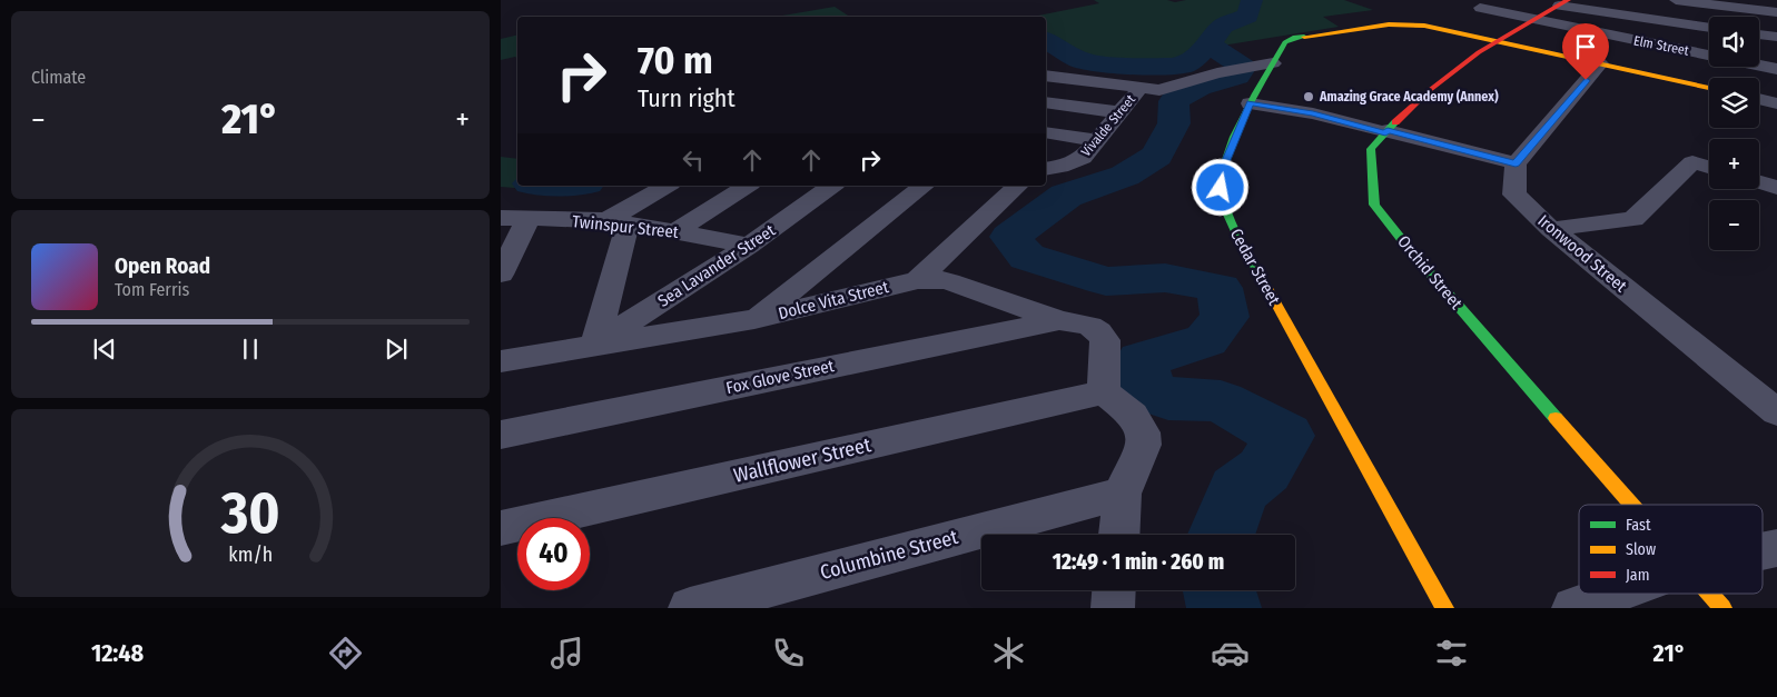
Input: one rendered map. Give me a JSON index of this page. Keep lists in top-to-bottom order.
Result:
{
  "streets": {
    "street": [
      "Elm Street",
      "Vivalde Street",
      "Twinspur Street",
      "Ironwood Street",
      "Sea Lavander Street",
      "Cedar Street",
      "Orchid Street",
      "Dolce Vita Street",
      "Fox Glove Street",
      "Wallflower Street",
      "Columbine Street"
    ]
  },
  "crossings": [
    ["Elm Street", "Orchid Street"],
    ["Twinspur Street", "Sea Lavander Street"],
    ["Sea Lavander Street", "Dolce Vita Street"],
    ["Cedar Street", "Orchid Street"],
    ["Dolce Vita Street", "Fox Glove Street"],
    ["Dolce Vita Street", "Wallflower Street"]
  ],
  "places": ["Amazing Grace Academy (Annex)"],
  "legend": ["Fast", "Slow", "Jam"],
  "page": {
    "tile": "Climate",
    "map_buttons": ["+", "−"],
    "turn": ["70 m", "Turn right"],
    "heat": ["−", "21°", "+"],
    "song": ["Open Road", "Tom Ferris"],
    "limit": "40",
    "trip": "12:49 · 1 min · 260 m",
    "tabs": ["12:48", "21°"],
    "gauge": ["30", "km/h"]
  }
}
